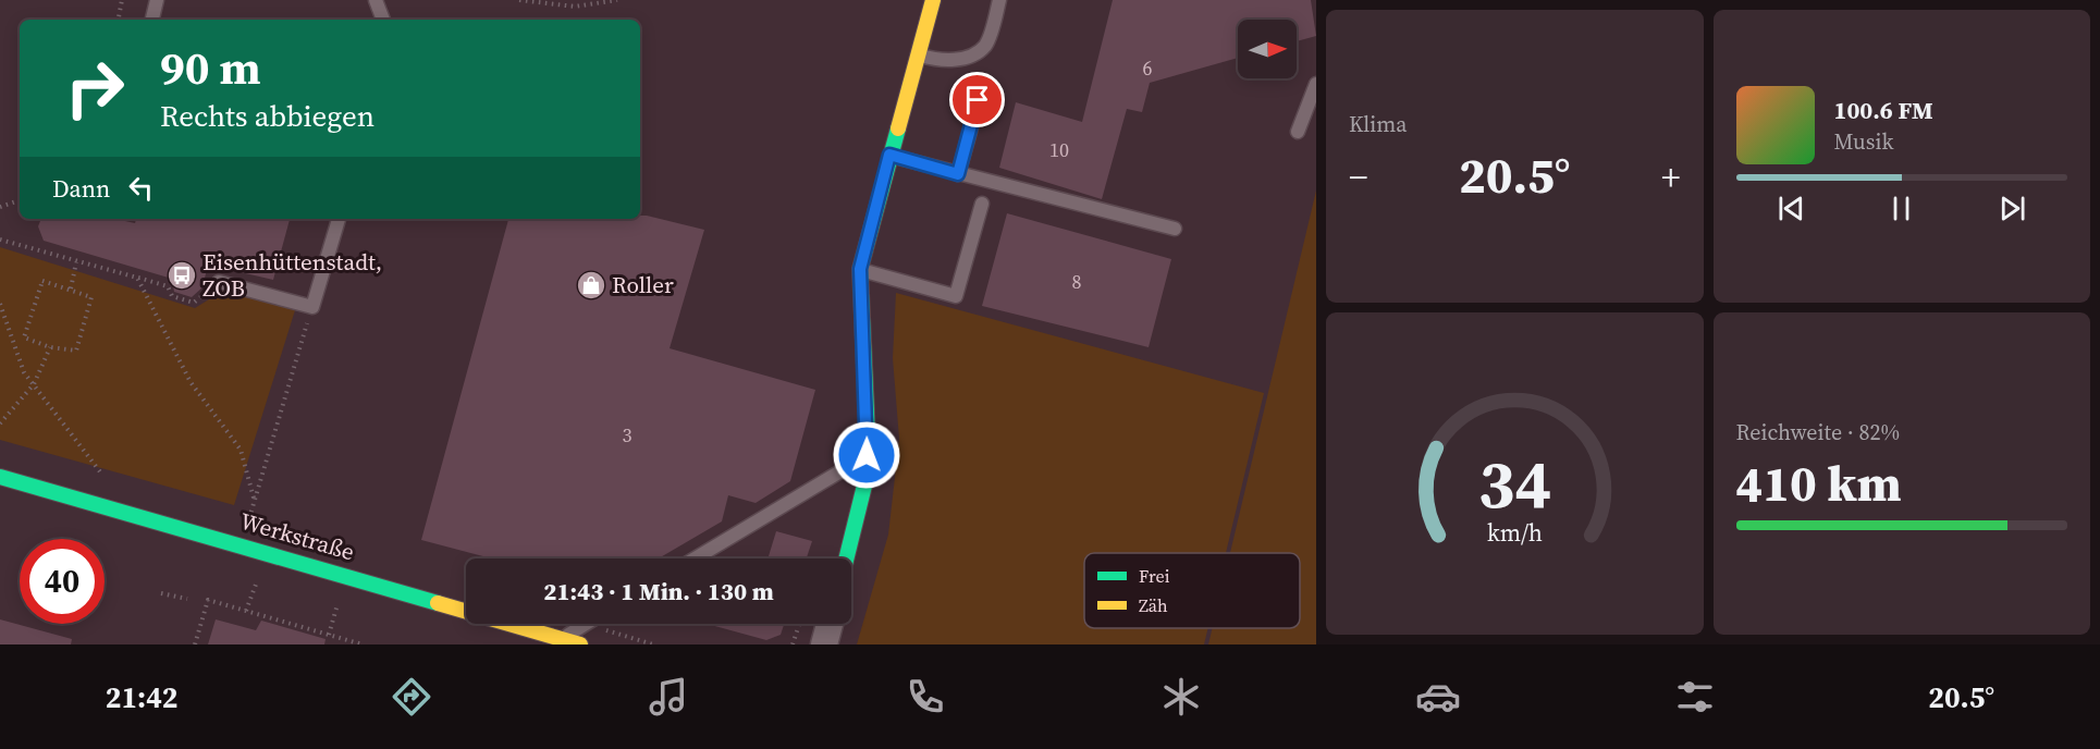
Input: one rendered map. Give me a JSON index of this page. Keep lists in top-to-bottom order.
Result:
{
  "streets": {
    "street": ["Werkstraße"]
  },
  "places": {
    "bus stop": ["Eisenhüttenstadt, ZOB"],
    "shop": ["Roller"]
  },
  "house_numbers": [
    "6",
    "10",
    "8",
    "3"
  ],
  "legend": ["Frei", "Zäh"],
  "north": "right",
  "page": {
    "tile": [
      "Klima",
      ["Reichweite · 82%", "410 km"]
    ],
    "turn": ["90 m", "Rechts abbiegen"],
    "song": ["100.6 FM", "Musik"],
    "heat": ["−", "20.5°", "+"],
    "then": "Dann",
    "limit": "40",
    "trip": "21:43 · 1 Min. · 130 m",
    "tabs": ["21:42", "20.5°"],
    "gauge": ["34", "km/h"]
  }
}
